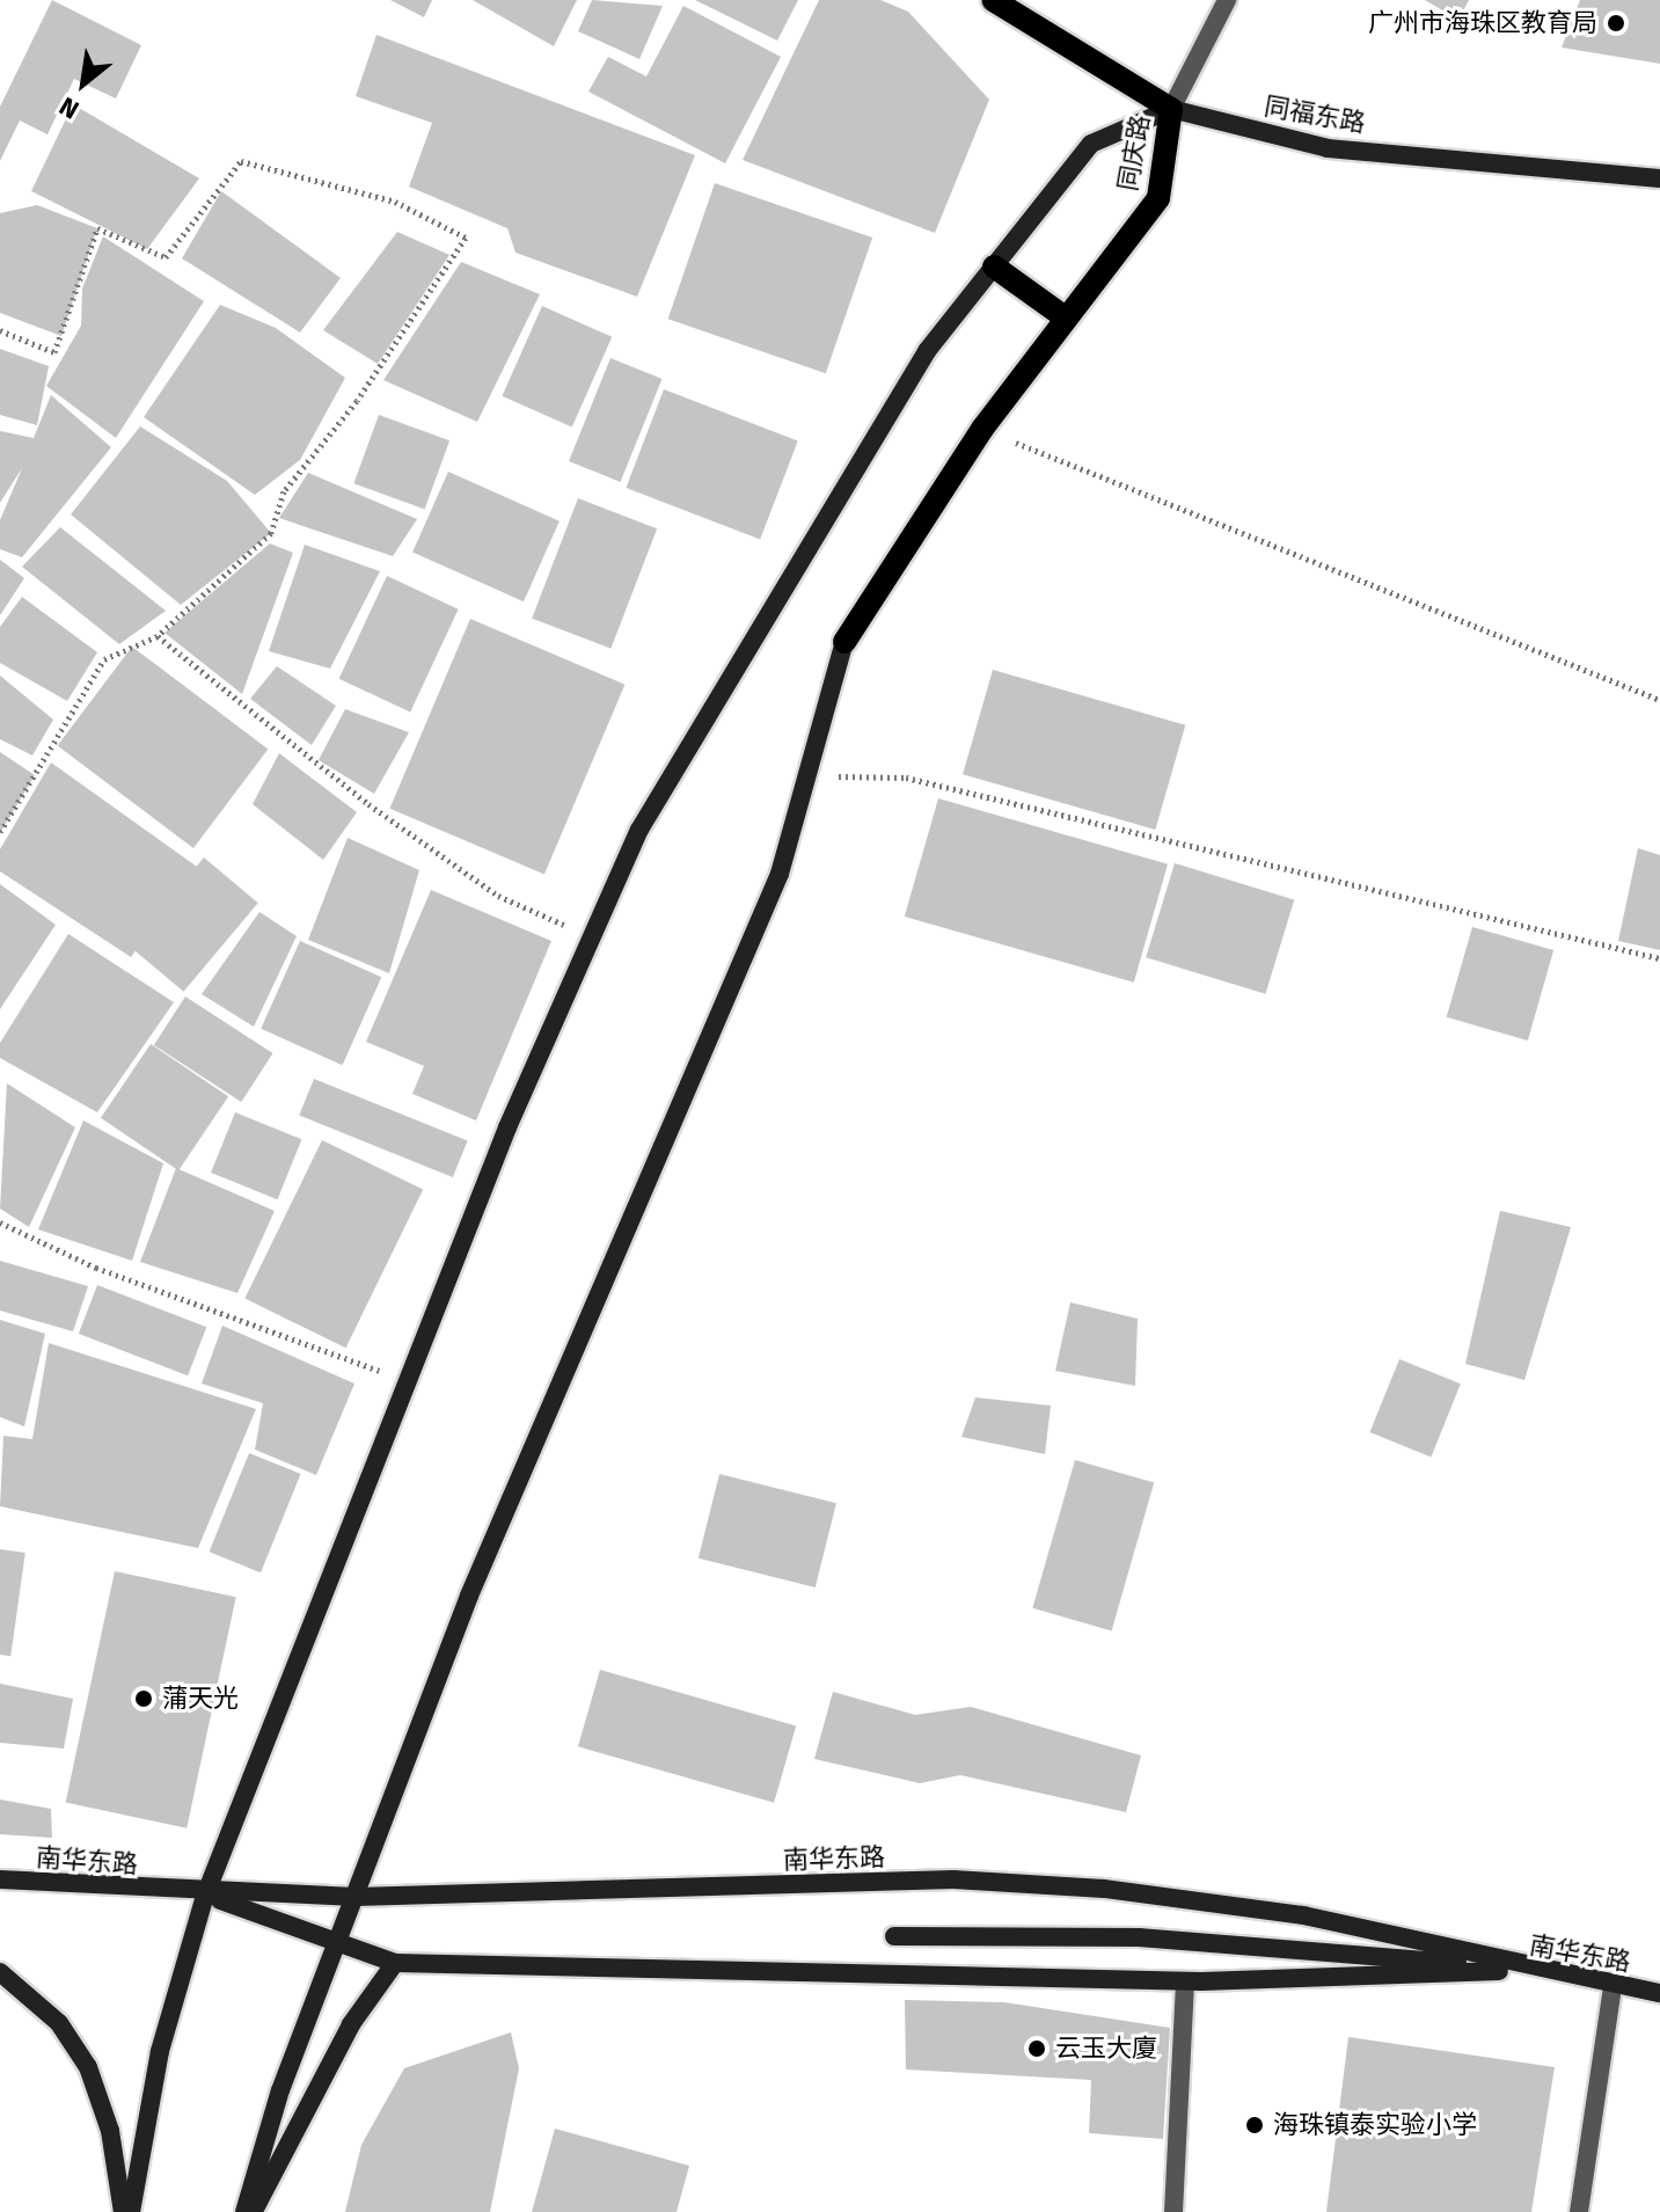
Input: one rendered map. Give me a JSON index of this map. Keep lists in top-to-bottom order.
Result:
{
  "streets": {
    "main road": ["同福东路", "同庆路"],
    "street": ["南华东路"]
  },
  "crossings": [
    ["同福东路", "同庆路"],
    ["同庆路", "南华东路"]
  ],
  "places": [
    "广州市海珠区教育局",
    "蒲天光",
    "云玉大廈",
    "海珠镇泰实验小学"
  ],
  "north": "bottom left"
}
